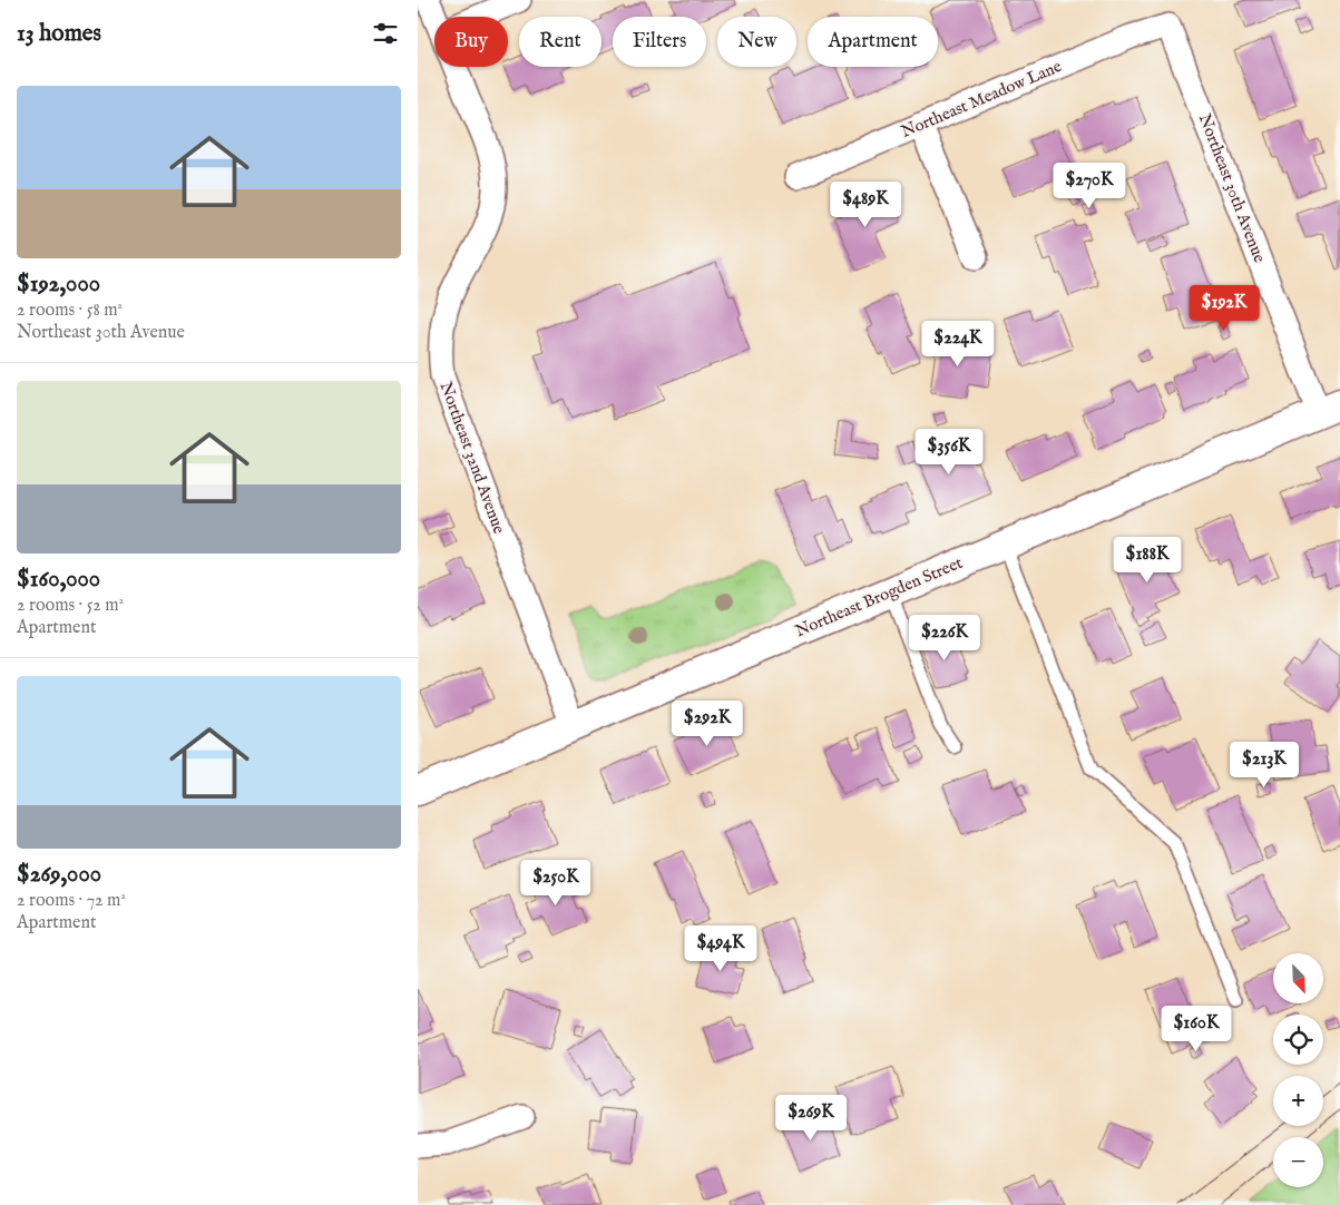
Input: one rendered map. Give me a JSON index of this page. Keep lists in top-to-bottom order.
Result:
{
  "streets": {
    "street": [
      "Northeast Meadow Lane",
      "Northeast 30th Avenue",
      "Northeast 32nd Avenue",
      "Northeast Brogden Street"
    ]
  },
  "crossings": [
    ["Northeast Meadow Lane", "Northeast 30th Avenue"],
    ["Northeast 30th Avenue", "Northeast Brogden Street"],
    ["Northeast 32nd Avenue", "Northeast Brogden Street"]
  ],
  "north": "bottom right",
  "page": {
    "heading": "13 homes",
    "chip": [
      "Buy",
      "Rent",
      "Filters",
      "New",
      "Apartment"
    ],
    "list": [
      {
        "name": "$192,000",
        "note": "2 rooms · 58 m² · Northeast 30th Avenue"
      },
      {
        "name": "$160,000",
        "note": "2 rooms · 52 m² · Apartment"
      },
      {
        "name": "$269,000",
        "note": "2 rooms · 72 m² · Apartment"
      }
    ],
    "price": [
      "$270K",
      "$489K",
      "$192K",
      "$224K",
      "$356K",
      "$188K",
      "$226K",
      "$292K",
      "$213K",
      "$250K",
      "$494K",
      "$160K",
      "$269K"
    ],
    "map_buttons": ["+", "−"]
  }
}
